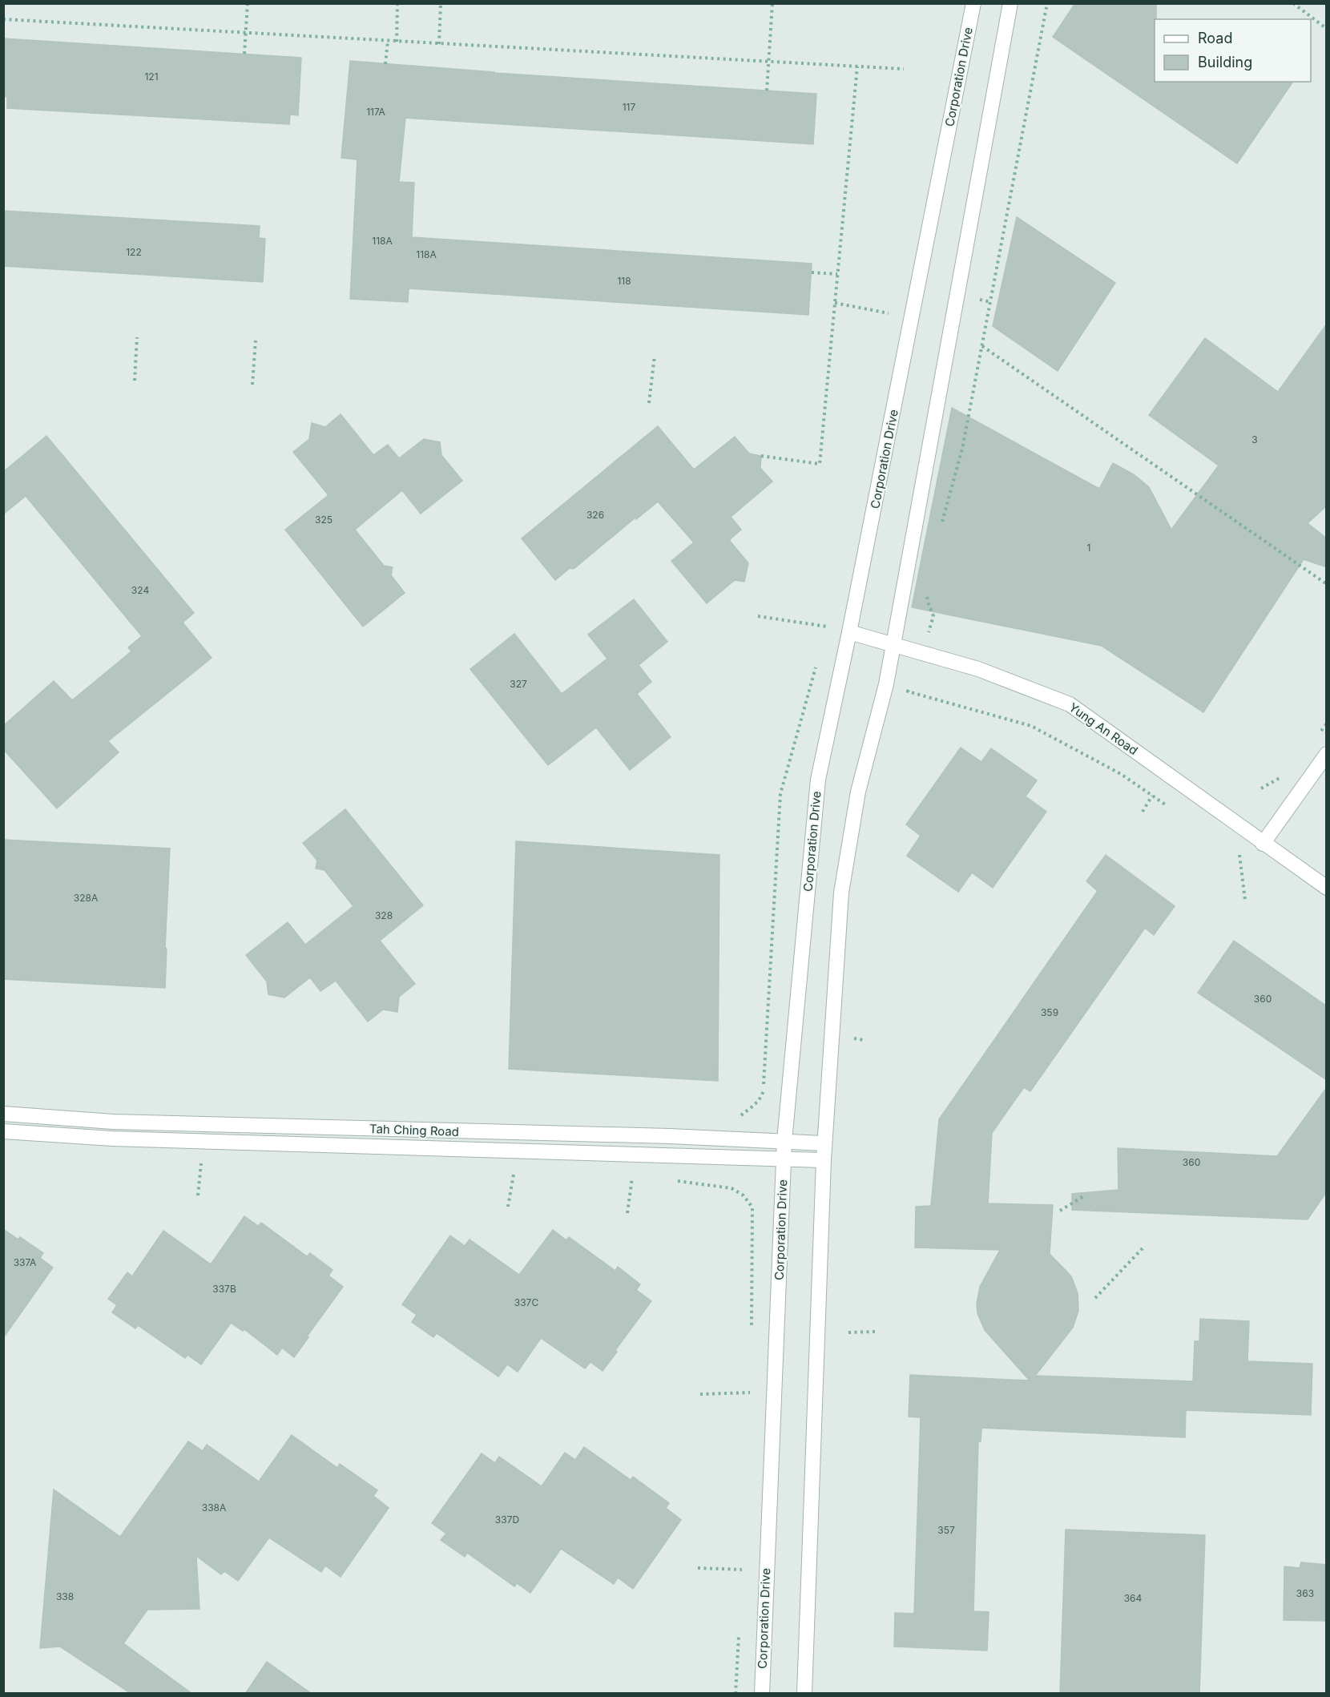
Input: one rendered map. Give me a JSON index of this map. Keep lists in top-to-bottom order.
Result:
{
  "streets": {
    "street": ["Corporation Drive", "Yung An Road", "Tah Ching Road"]
  },
  "crossings": [
    ["Corporation Drive", "Yung An Road"],
    ["Corporation Drive", "Tah Ching Road"]
  ],
  "house_numbers": [
    "121",
    "117",
    "117A",
    "118A",
    "122",
    "118A",
    "118",
    "3",
    "326",
    "325",
    "1",
    "324",
    "327",
    "328A",
    "328",
    "360",
    "359",
    "360",
    "337A",
    "337B",
    "337C",
    "338A",
    "337D",
    "357",
    "363",
    "338",
    "364"
  ],
  "legend": ["Road", "Building"]
}
